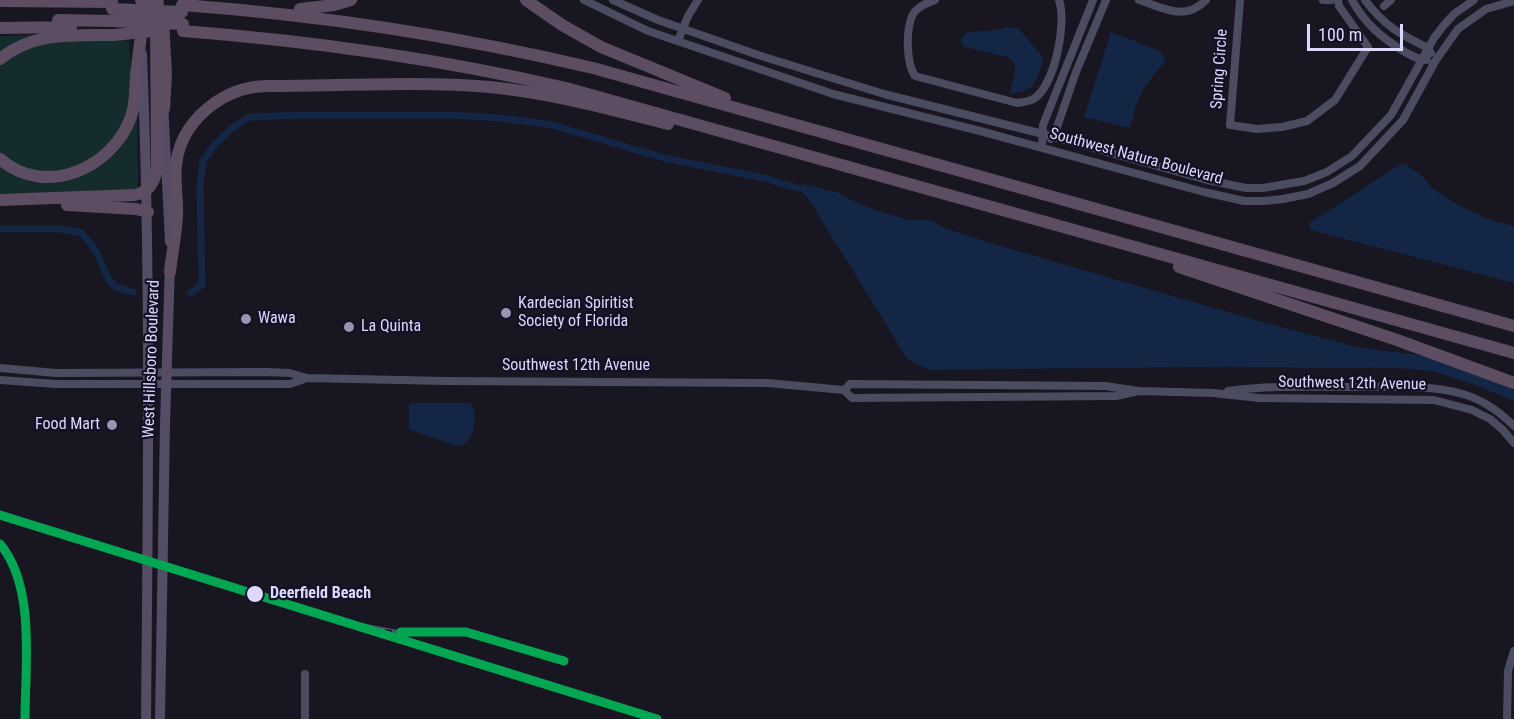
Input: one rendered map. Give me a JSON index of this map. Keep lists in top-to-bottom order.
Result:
{
  "streets": {
    "main road": ["West Hillsboro Boulevard"],
    "street": ["Spring Circle", "Southwest Natura Boulevard", "Southwest 12th Avenue"]
  },
  "crossings": [
    ["West Hillsboro Boulevard", "Southwest 12th Avenue"]
  ],
  "places": [
    "Kardecian Spiritist Society of Florida",
    "Wawa",
    "La Quinta",
    "Food Mart",
    "Deerfield Beach"
  ],
  "scale_bar": "100 m"
}
